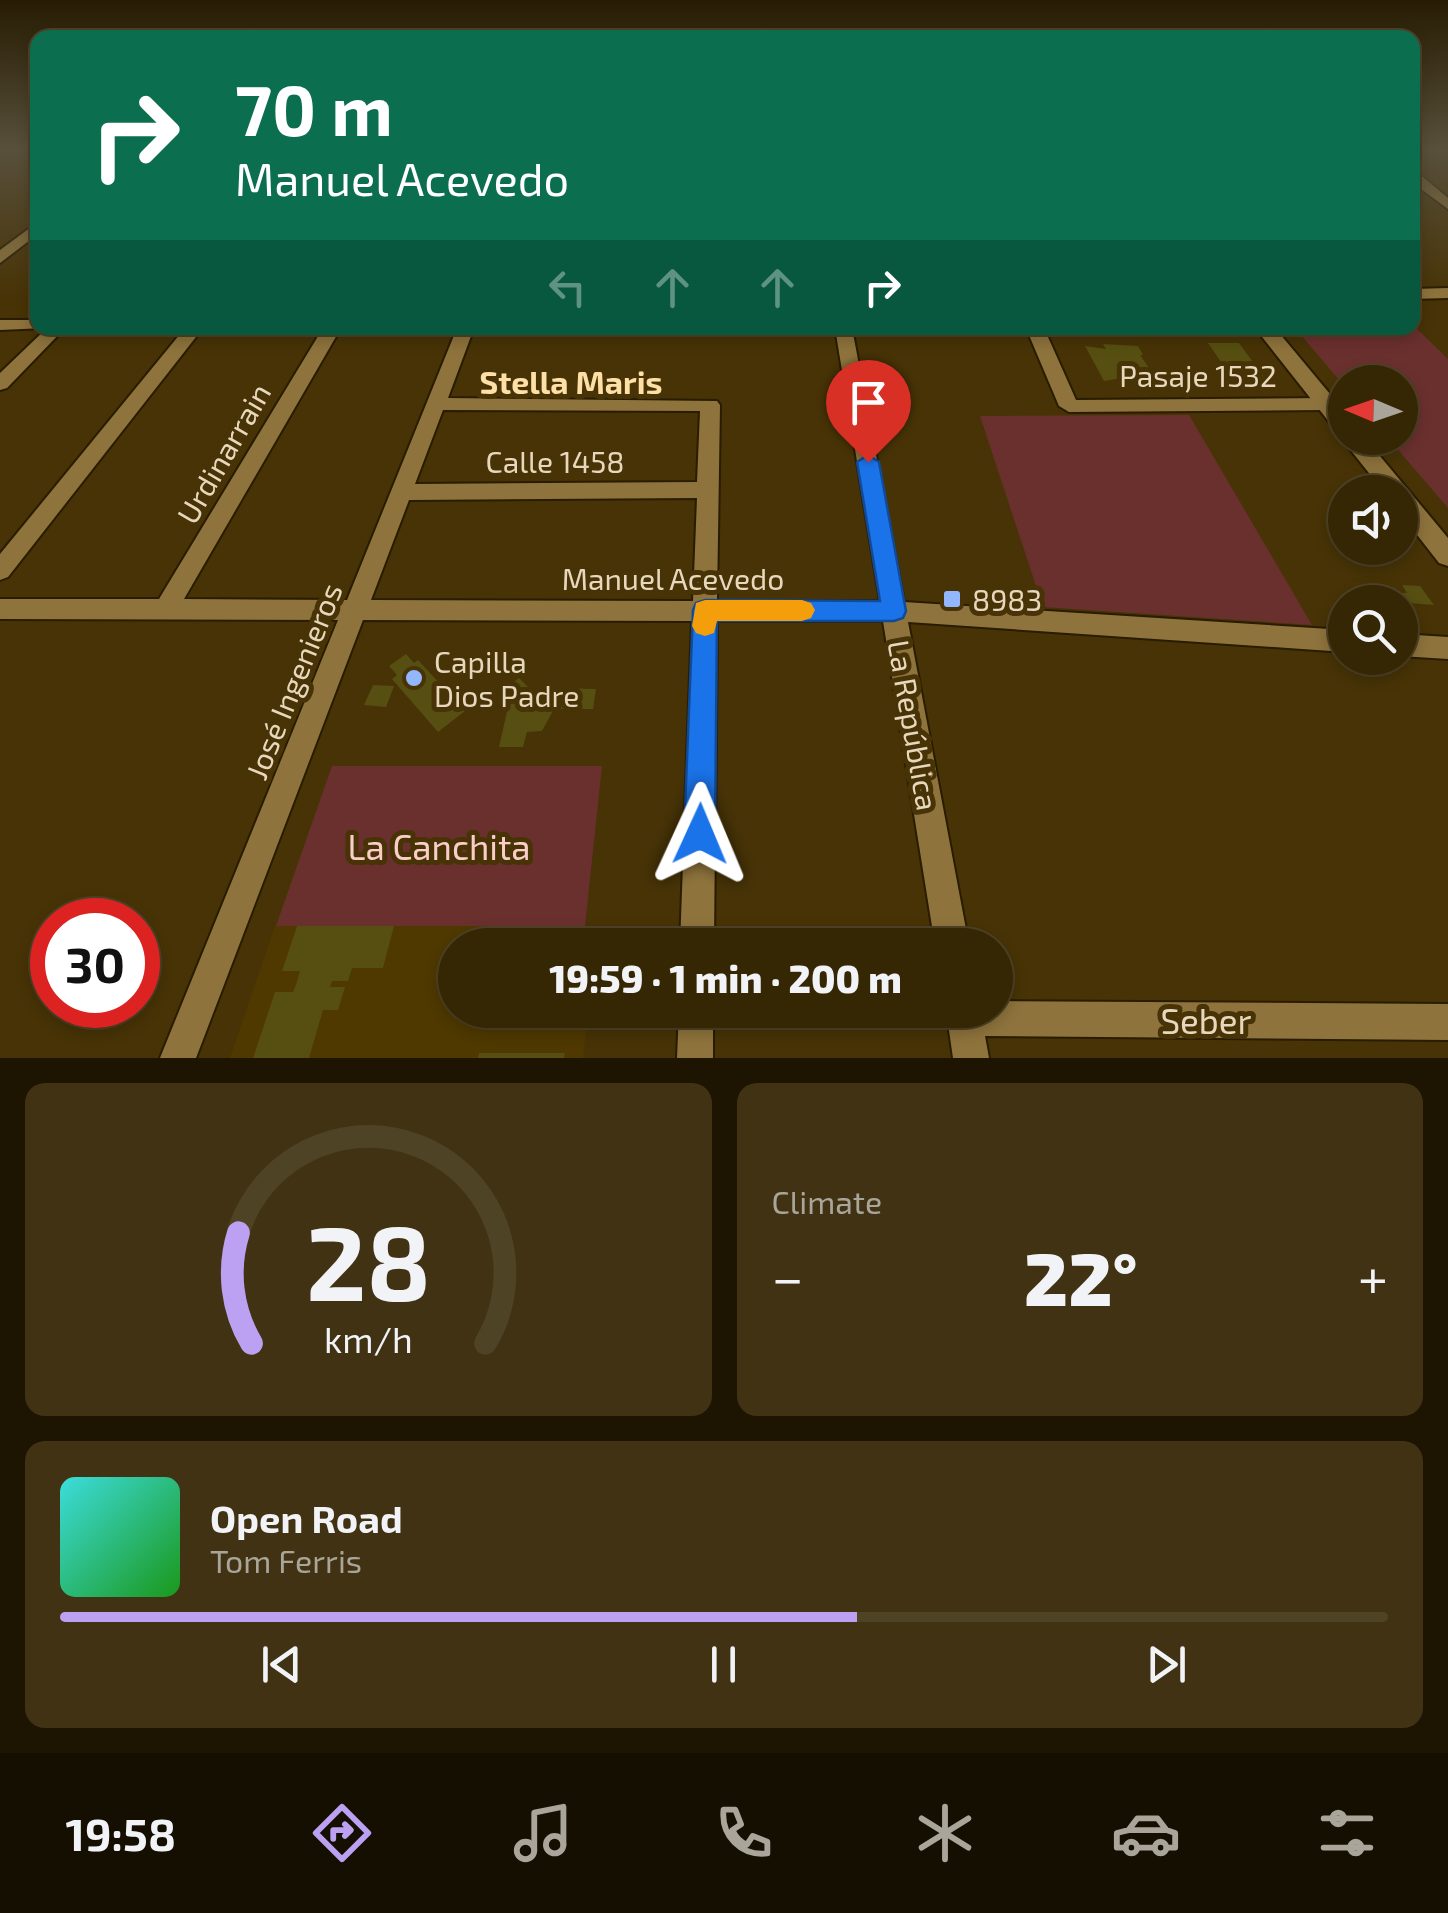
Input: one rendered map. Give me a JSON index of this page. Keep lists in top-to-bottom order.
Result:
{
  "streets": {
    "street": [
      "Pasaje 1532",
      "Urdinarrain",
      "Calle 1458",
      "Manuel Acevedo",
      "José Ingenieros",
      "La República",
      "Seber"
    ]
  },
  "crossings": [
    ["Urdinarrain", "Manuel Acevedo"],
    ["Calle 1458", "José Ingenieros"],
    ["Manuel Acevedo", "José Ingenieros"],
    ["Manuel Acevedo", "La República"]
  ],
  "districts": ["Stella Maris"],
  "parks": ["La Canchita"],
  "places": {
    "transit": ["8983"],
    "other": ["Capilla Dios Padre"]
  },
  "north": "left",
  "page": {
    "turn": ["70 m", "Manuel Acevedo"],
    "limit": "30",
    "trip": "19:59 · 1 min · 200 m",
    "tile": "Climate",
    "heat": ["−", "22°", "+"],
    "song": ["Open Road", "Tom Ferris"],
    "tabs": "19:58",
    "gauge": ["28", "km/h"]
  }
}
